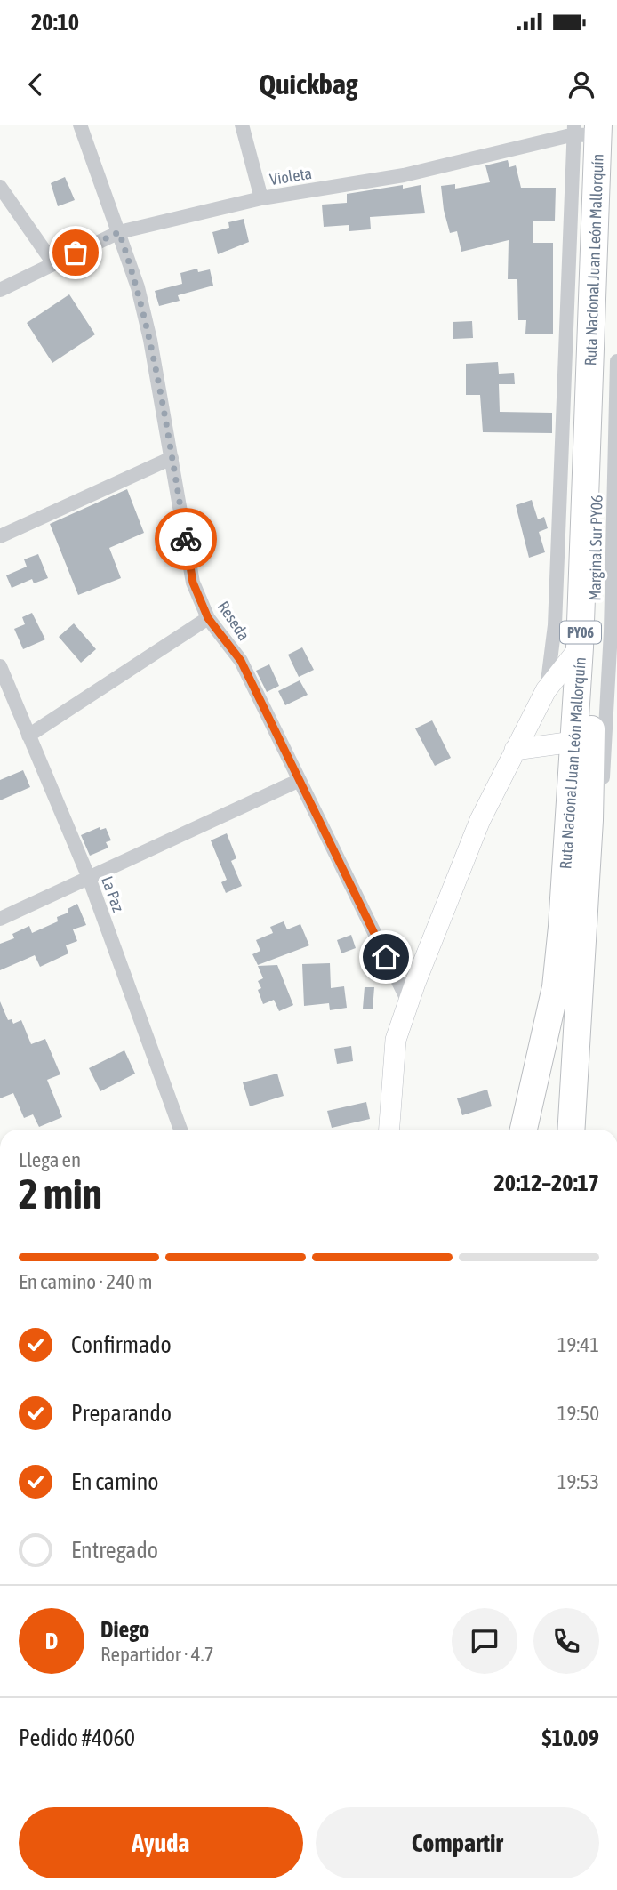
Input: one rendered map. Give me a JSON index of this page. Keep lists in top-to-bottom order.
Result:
{
  "streets": {
    "highway": ["Ruta Nacional Juan León Mallorquín", "PY06"],
    "street": [
      "Violeta",
      "Marginal Sur PY06",
      "Reseda",
      "La Paz"
    ]
  },
  "crossings": [
    ["Violeta", "Ruta Nacional Juan León Mallorquín"],
    ["Violeta", "Reseda"],
    ["Ruta Nacional Juan León Mallorquín", "Marginal Sur PY06"]
  ],
  "page": {
    "status": "20:10",
    "header": "Quickbag",
    "heading": ["2 min", "Llega en", "20:12–20:17"],
    "panel": [
      "Diego",
      "Repartidor · 4.7",
      "Pedido #4060",
      "$10.09"
    ],
    "bar": "En camino · 240 m",
    "list": [
      ["Confirmado", "19:41"],
      ["Preparando", "19:50"],
      ["En camino", "19:53"],
      "Entregado"
    ],
    "round": "D",
    "buttons": ["Ayuda", "Compartir"]
  }
}
